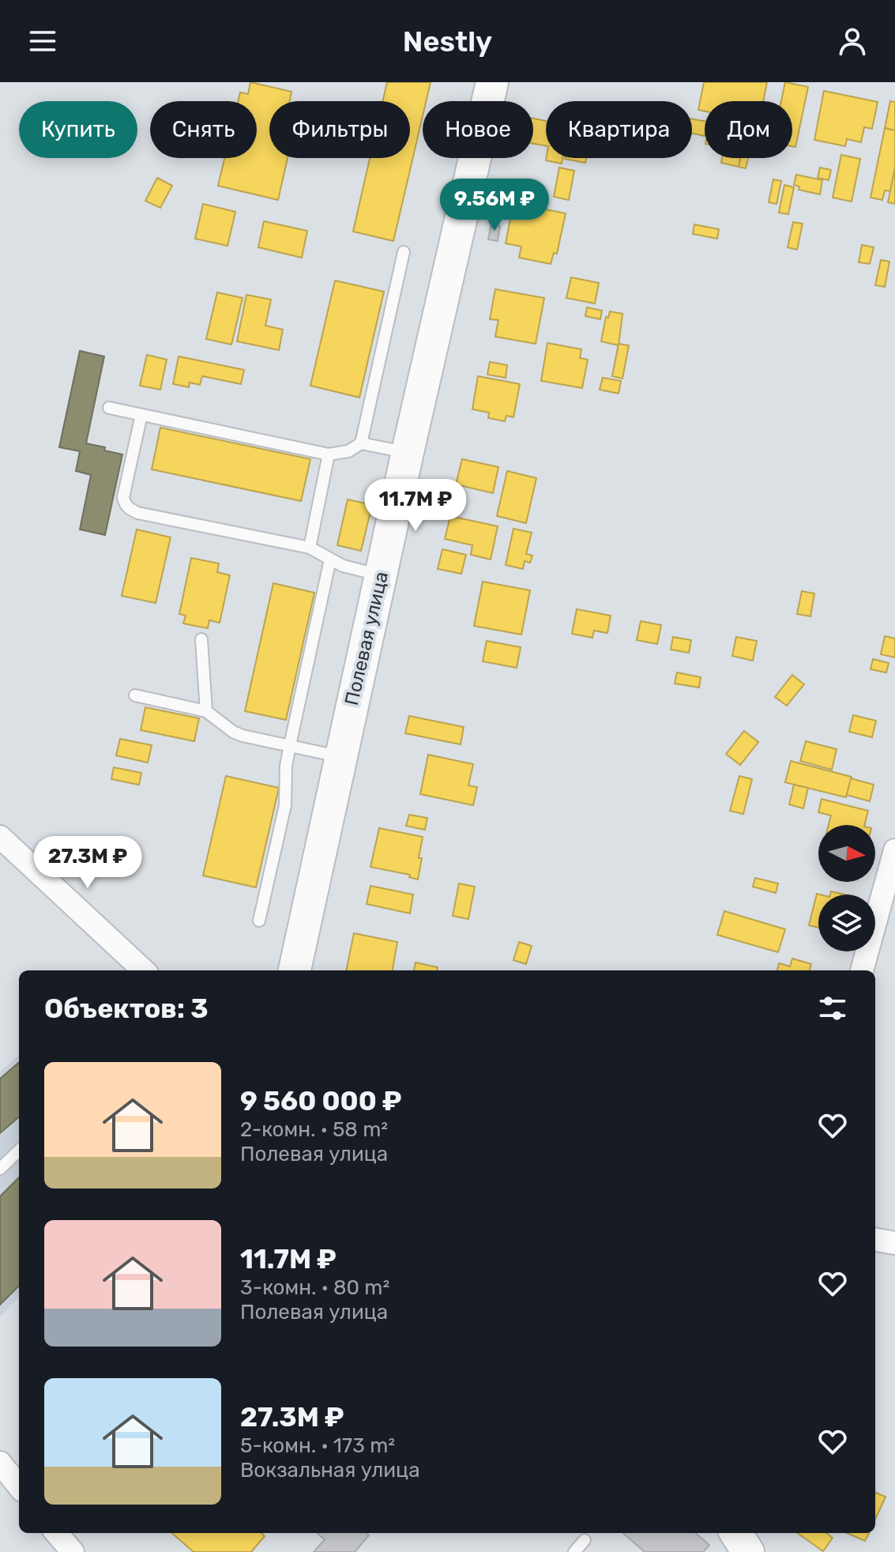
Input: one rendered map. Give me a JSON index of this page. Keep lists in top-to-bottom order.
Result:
{
  "streets": {
    "main road": ["Полевая улица"]
  },
  "north": "right",
  "page": {
    "header": "Nestly",
    "chip": [
      "Купить",
      "Снять",
      "Фильтры",
      "Новое",
      "Квартира",
      "Дом"
    ],
    "price": ["9.56M ₽", "11.7M ₽", "27.3M ₽"],
    "heading": "Объектов: 3",
    "list": [
      {
        "name": "9 560 000 ₽",
        "note": "2-комн. · 58 m² · Полевая улица"
      },
      {
        "name": "11.7M ₽",
        "note": "3-комн. · 80 m² · Полевая улица"
      },
      {
        "name": "27.3M ₽",
        "note": "5-комн. · 173 m² · Вокзальная улица"
      }
    ]
  }
}
